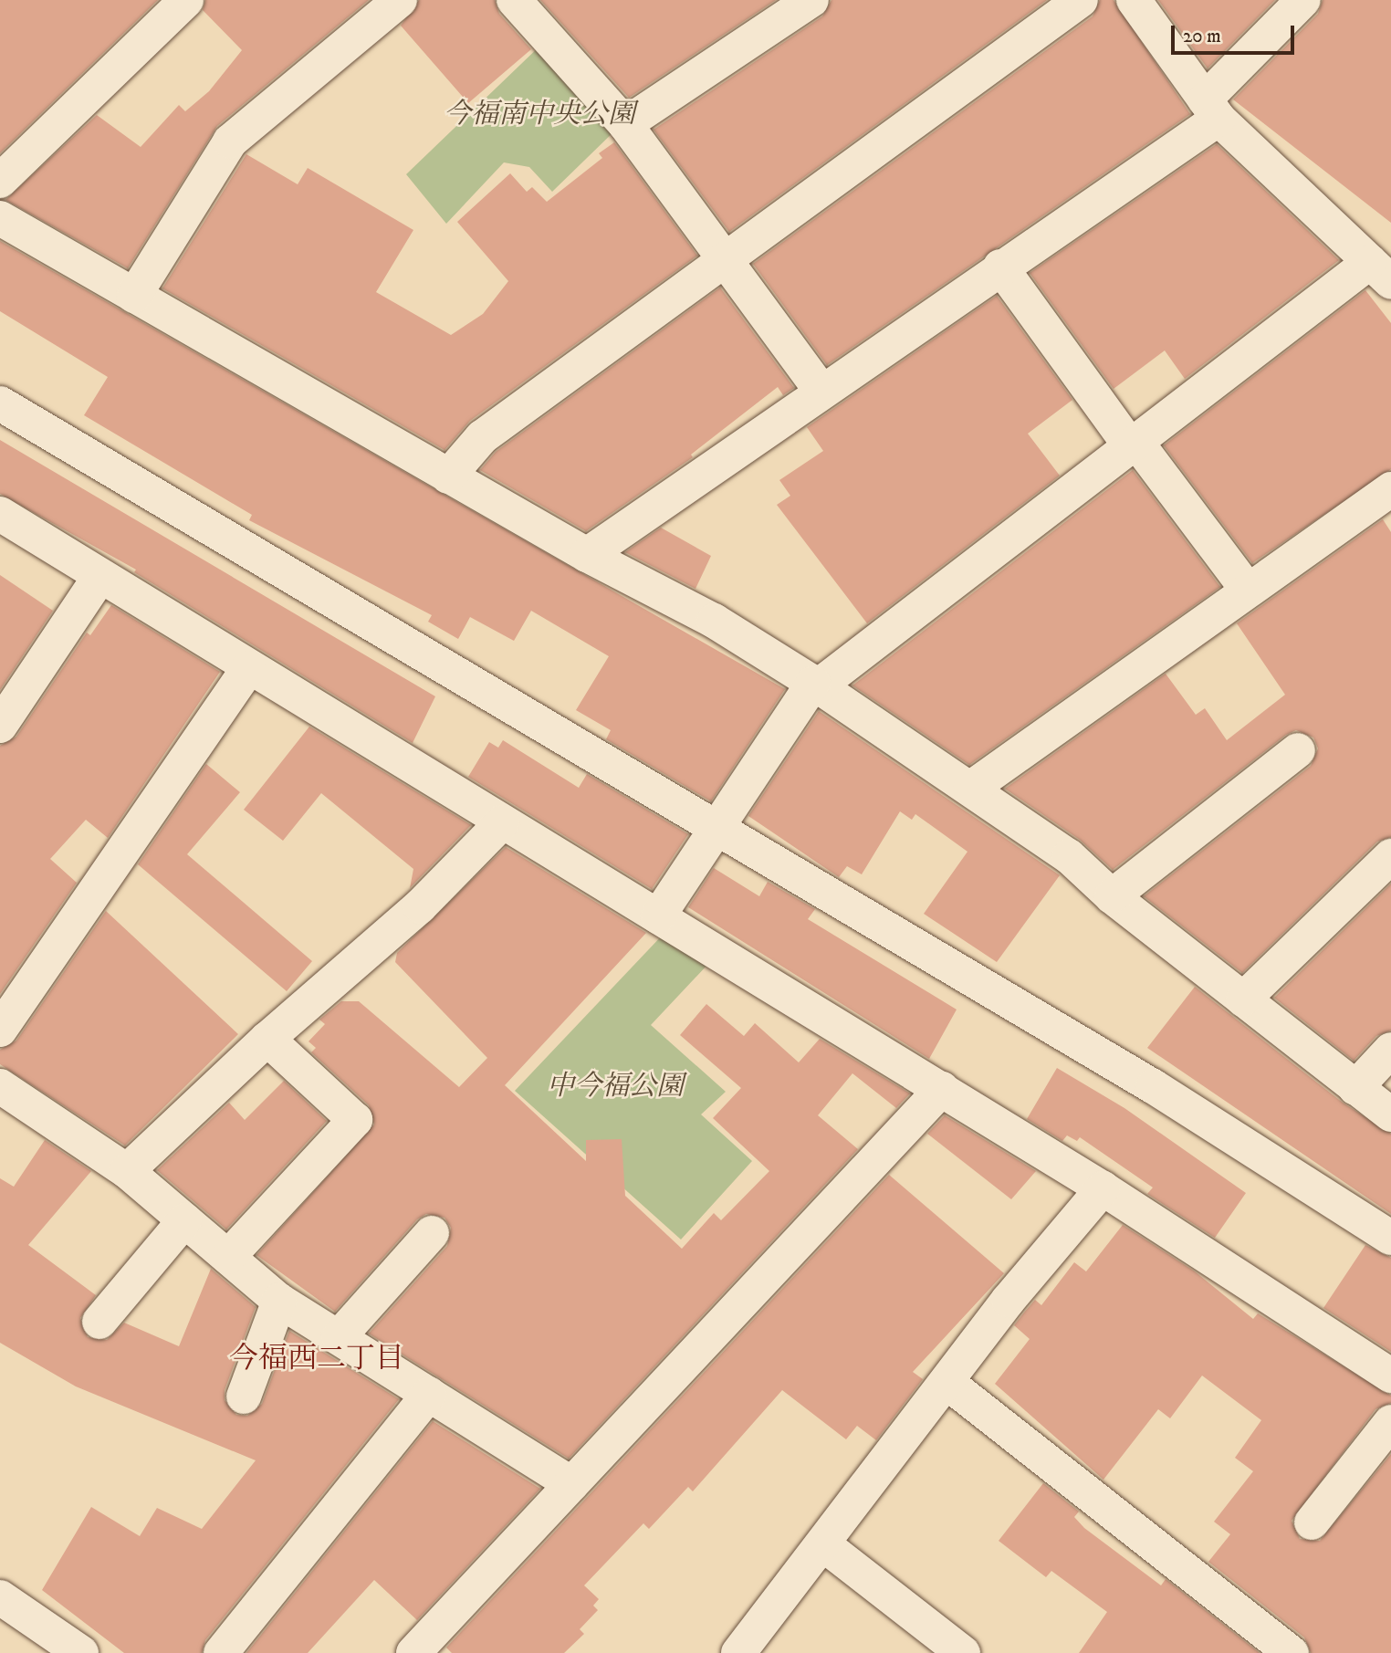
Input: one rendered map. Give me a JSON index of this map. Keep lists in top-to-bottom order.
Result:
{
  "districts": ["今福西二丁目"],
  "parks": ["今福南中央公園", "中今福公園"],
  "scale_bar": "20 m"
}
